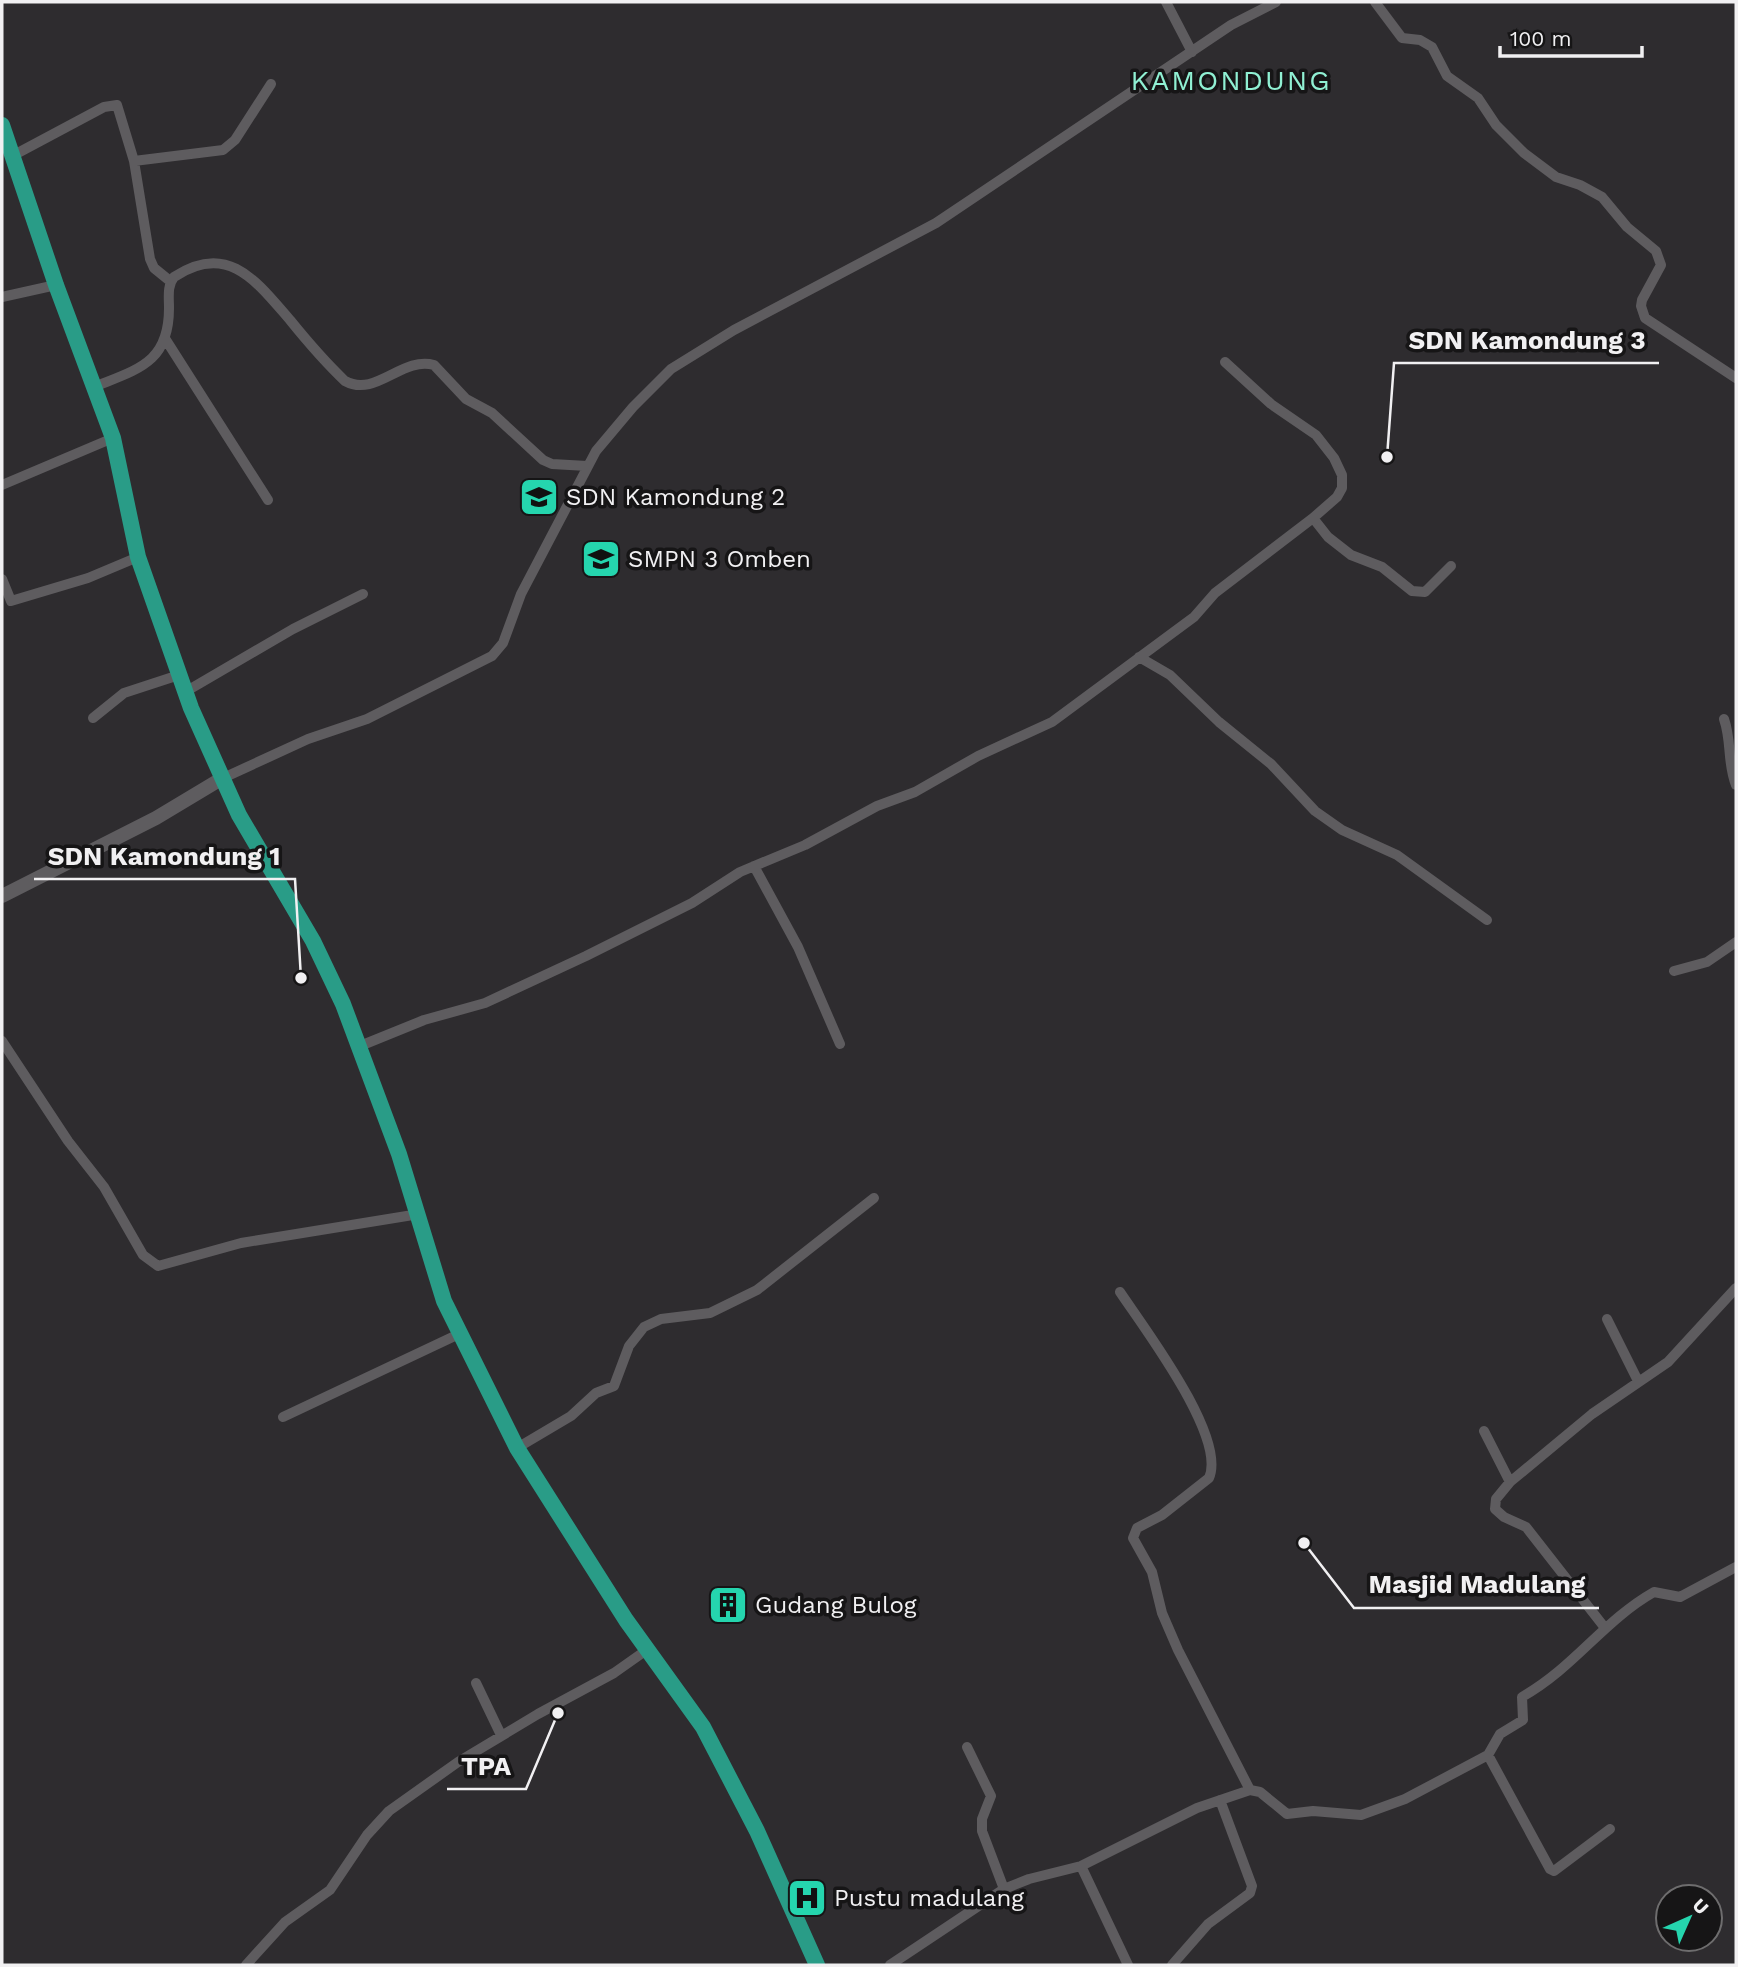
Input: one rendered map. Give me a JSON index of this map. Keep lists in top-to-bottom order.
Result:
{
  "districts": ["KAMONDUNG"],
  "places": {
    "other": [
      "SDN Kamondung 3",
      "SDN Kamondung 1",
      "Masjid Madulang",
      "TPA"
    ],
    "school or university": ["SDN Kamondung 2", "SMPN 3 Omben"],
    "building": ["Gudang Bulog"],
    "hospital": ["Pustu madulang"]
  },
  "scale_bar": "100 m",
  "north": "top right"
}
